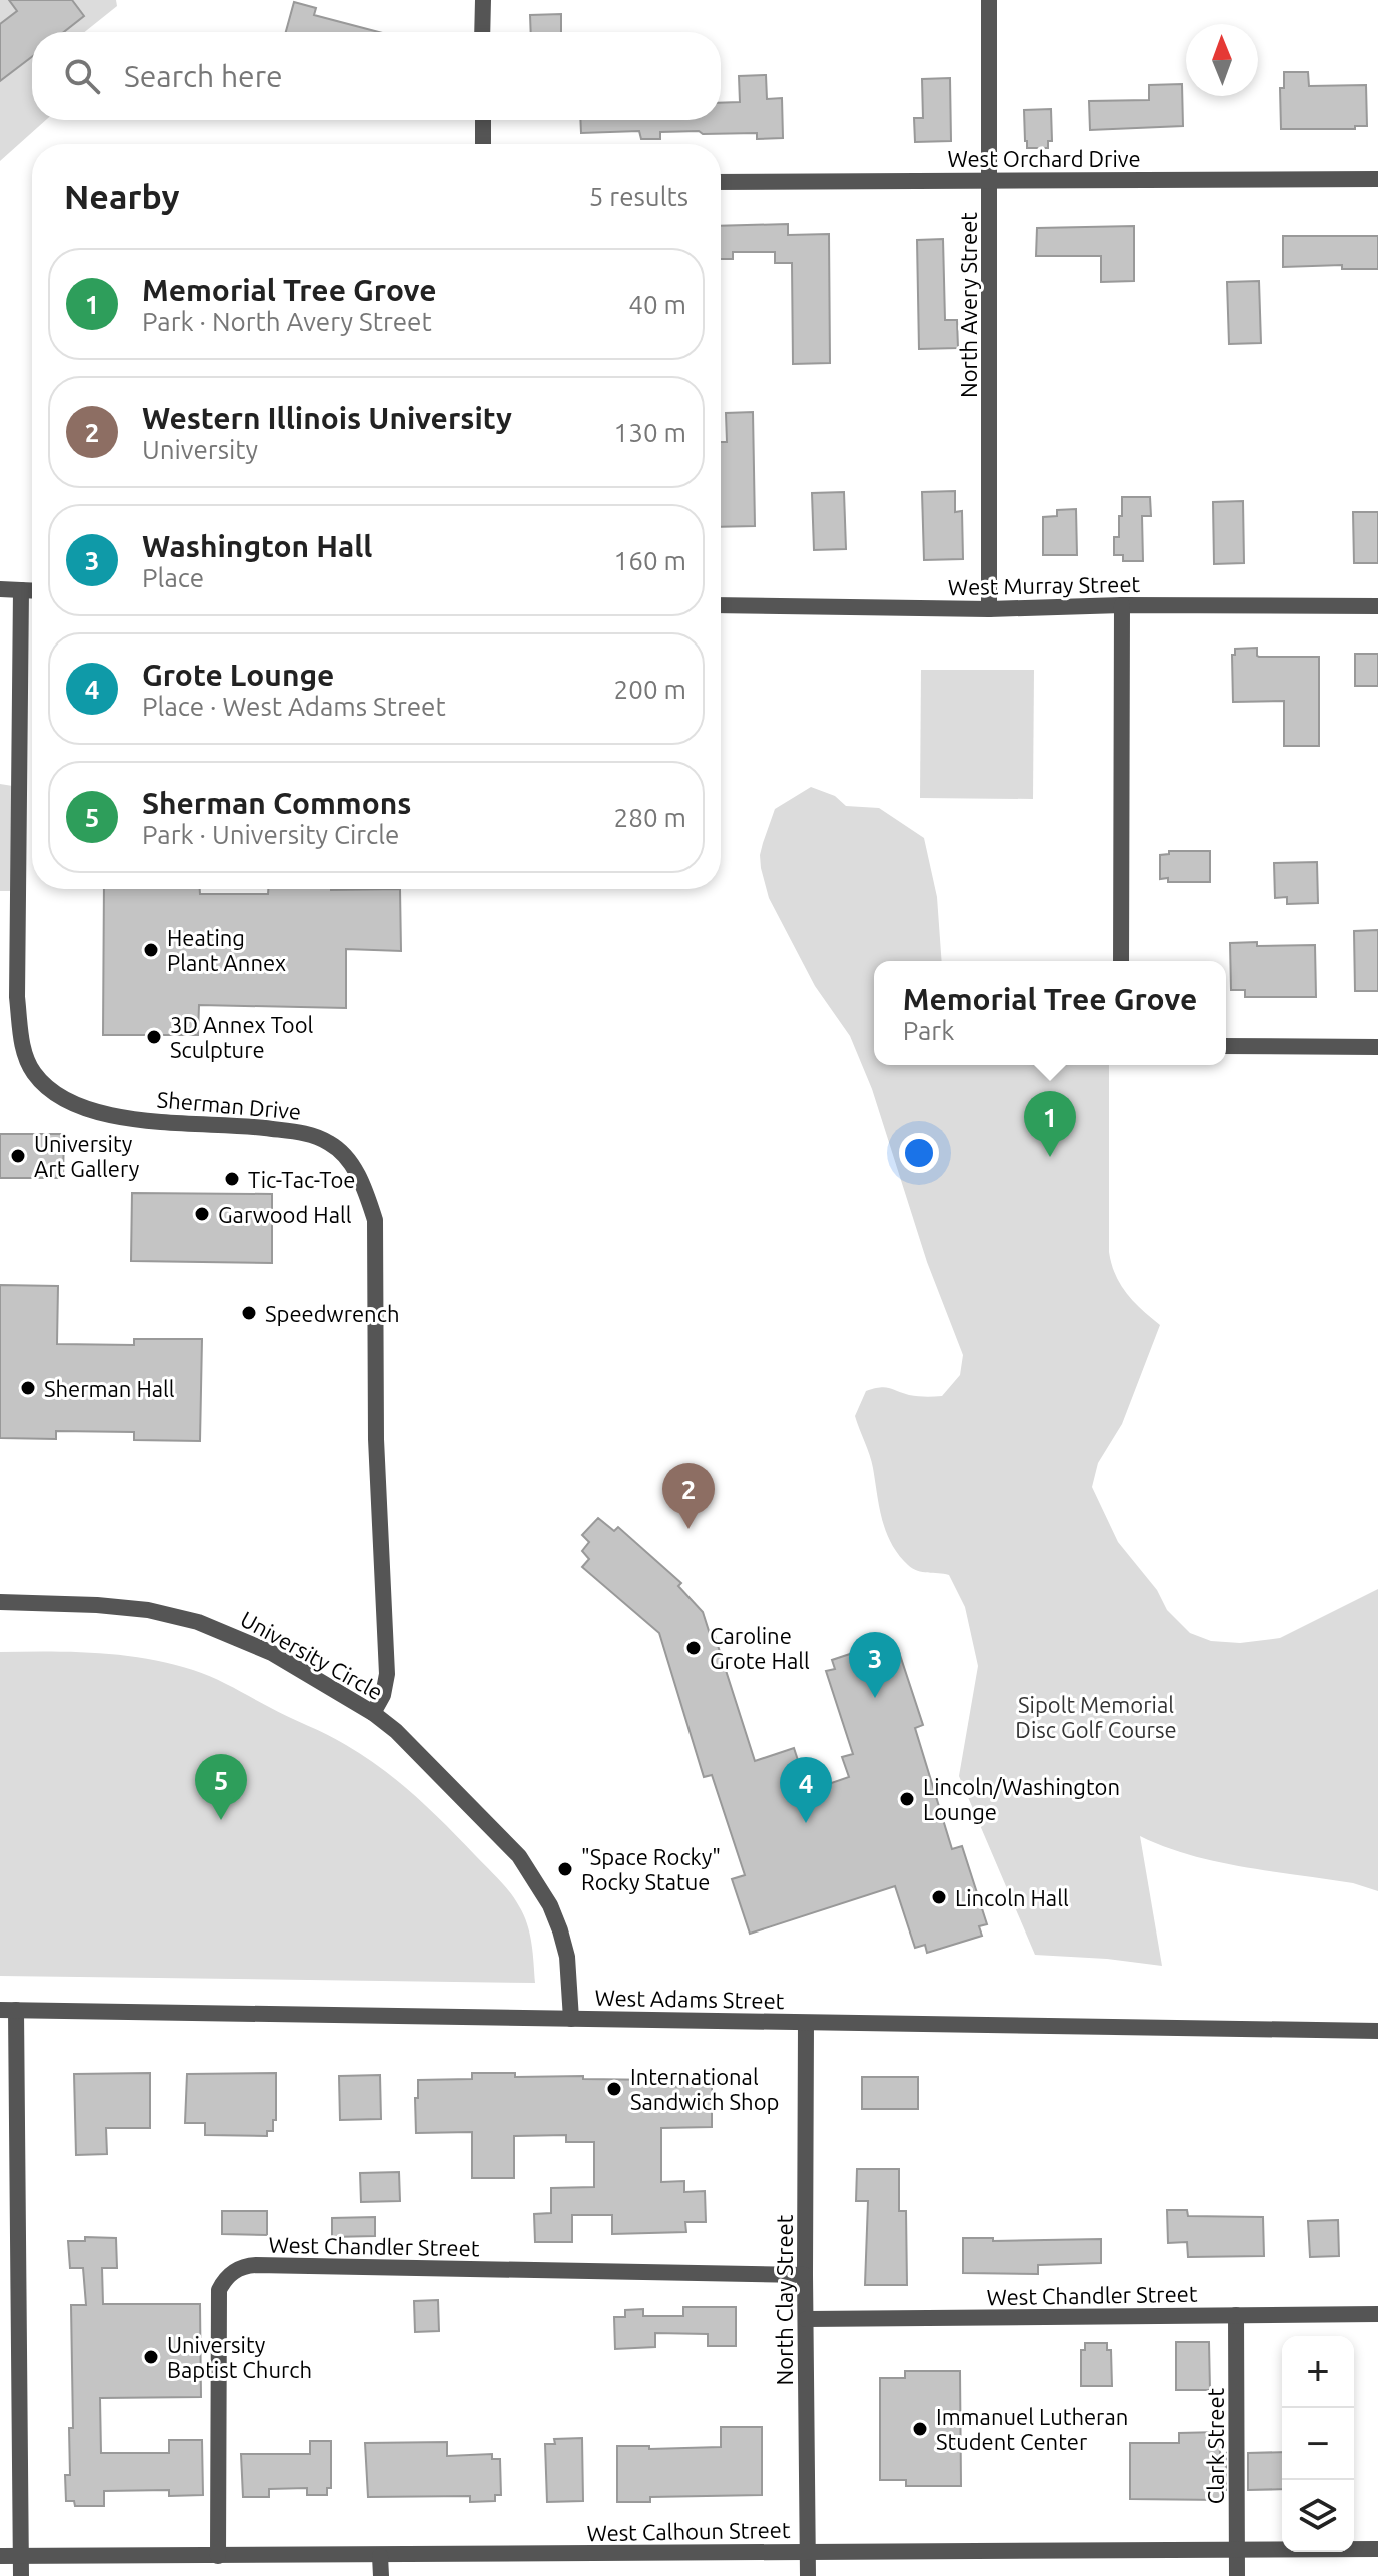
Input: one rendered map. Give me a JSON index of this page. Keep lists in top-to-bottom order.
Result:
{
  "streets": {
    "street": [
      "West Orchard Drive",
      "North Avery Street",
      "West Murray Street",
      "Sherman Drive",
      "University Circle",
      "West Adams Street",
      "West Chandler Street",
      "North Clay Street",
      "Clark Street",
      "West Calhoun Street"
    ]
  },
  "crossings": [
    ["West Orchard Drive", "North Avery Street"],
    ["North Avery Street", "West Murray Street"],
    ["Sherman Drive", "University Circle"],
    ["University Circle", "West Adams Street"],
    ["West Adams Street", "North Clay Street"],
    ["West Chandler Street", "North Clay Street"],
    ["West Chandler Street", "Clark Street"],
    ["West Chandler Street", "West Calhoun Street"],
    ["North Clay Street", "West Calhoun Street"],
    ["Clark Street", "West Calhoun Street"]
  ],
  "parks": ["Sipolt Memorial Disc Golf Course"],
  "places": [
    "Heating Plant Annex",
    "3D Annex Tool Sculpture",
    "University Art Gallery",
    "Tic-Tac-Toe",
    "Garwood Hall",
    "Speedwrench",
    "Sherman Hall",
    "Caroline Grote Hall",
    "Lincoln/Washington Lounge",
    "\"Space Rocky\" Rocky Statue",
    "Lincoln Hall",
    "International Sandwich Shop",
    "University Baptist Church",
    "Immanuel Lutheran Student Center"
  ],
  "north": "top",
  "page": {
    "search": "Search here",
    "heading": ["Nearby", "5 results"],
    "list": [
      {
        "mark": "1",
        "name": "Memorial Tree Grove",
        "note": "Park · North Avery Street",
        "value": "40 m"
      },
      {
        "mark": "2",
        "name": "Western Illinois University",
        "note": "University",
        "value": "130 m"
      },
      {
        "mark": "3",
        "name": "Washington Hall",
        "note": "Place",
        "value": "160 m"
      },
      {
        "mark": "4",
        "name": "Grote Lounge",
        "note": "Place · West Adams Street",
        "value": "200 m"
      },
      {
        "mark": "5",
        "name": "Sherman Commons",
        "note": "Park · University Circle",
        "value": "280 m"
      }
    ],
    "popup": ["Memorial Tree Grove", "Park"],
    "pins": [
      "1",
      "2",
      "3",
      "5",
      "4"
    ],
    "map_buttons": ["+", "−"]
  }
}
